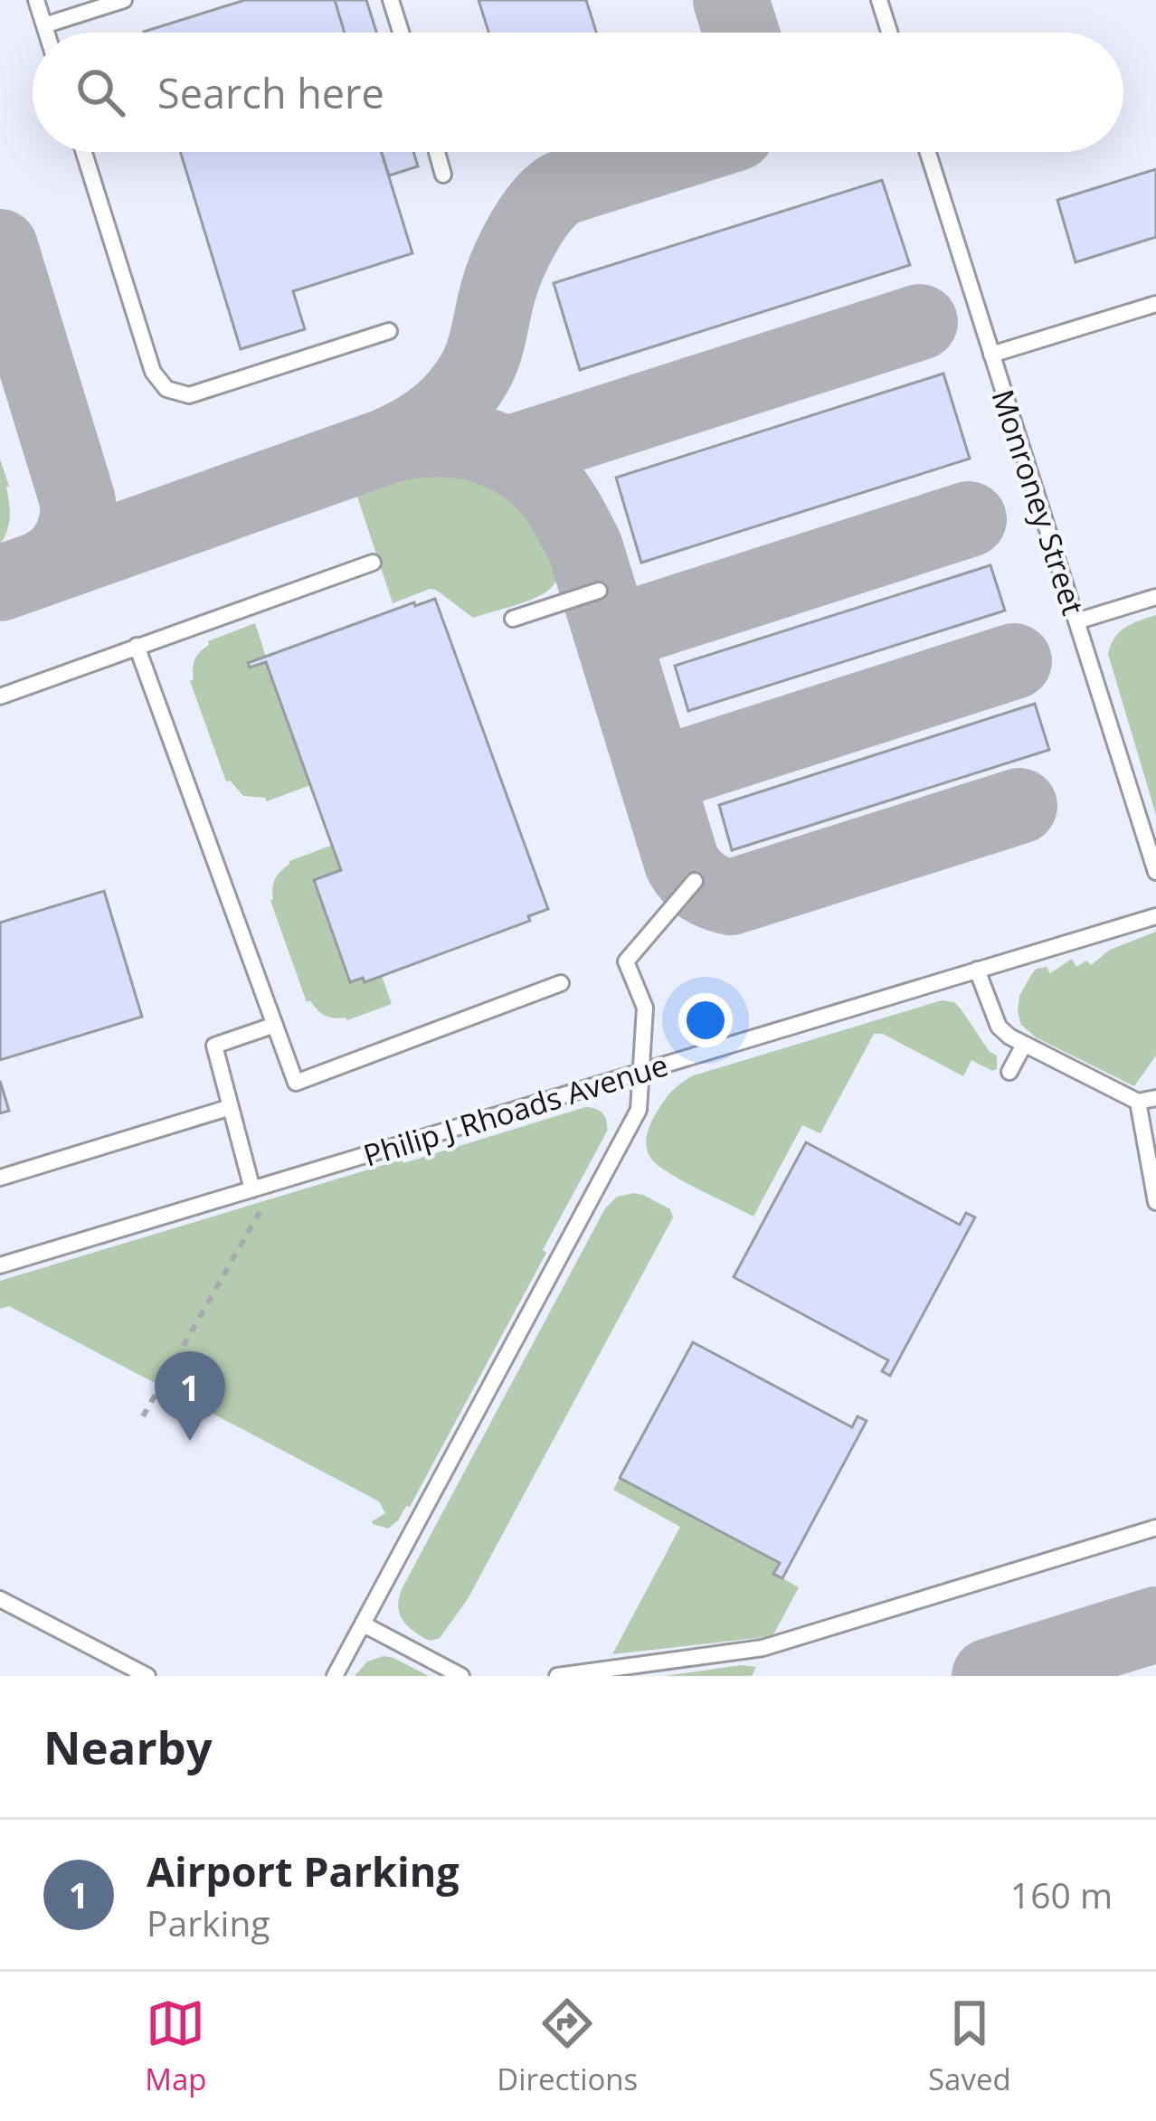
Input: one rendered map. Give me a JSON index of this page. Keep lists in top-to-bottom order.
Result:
{
  "streets": {
    "lane": ["Monroney Street", "Philip J Rhoads Avenue"]
  },
  "page": {
    "search": "Search here",
    "pins": "1",
    "heading": "Nearby",
    "list": [
      {
        "mark": "1",
        "name": "Airport Parking",
        "note": "Parking",
        "value": "160 m"
      }
    ],
    "nav": ["Map", "Directions", "Saved"]
  }
}
